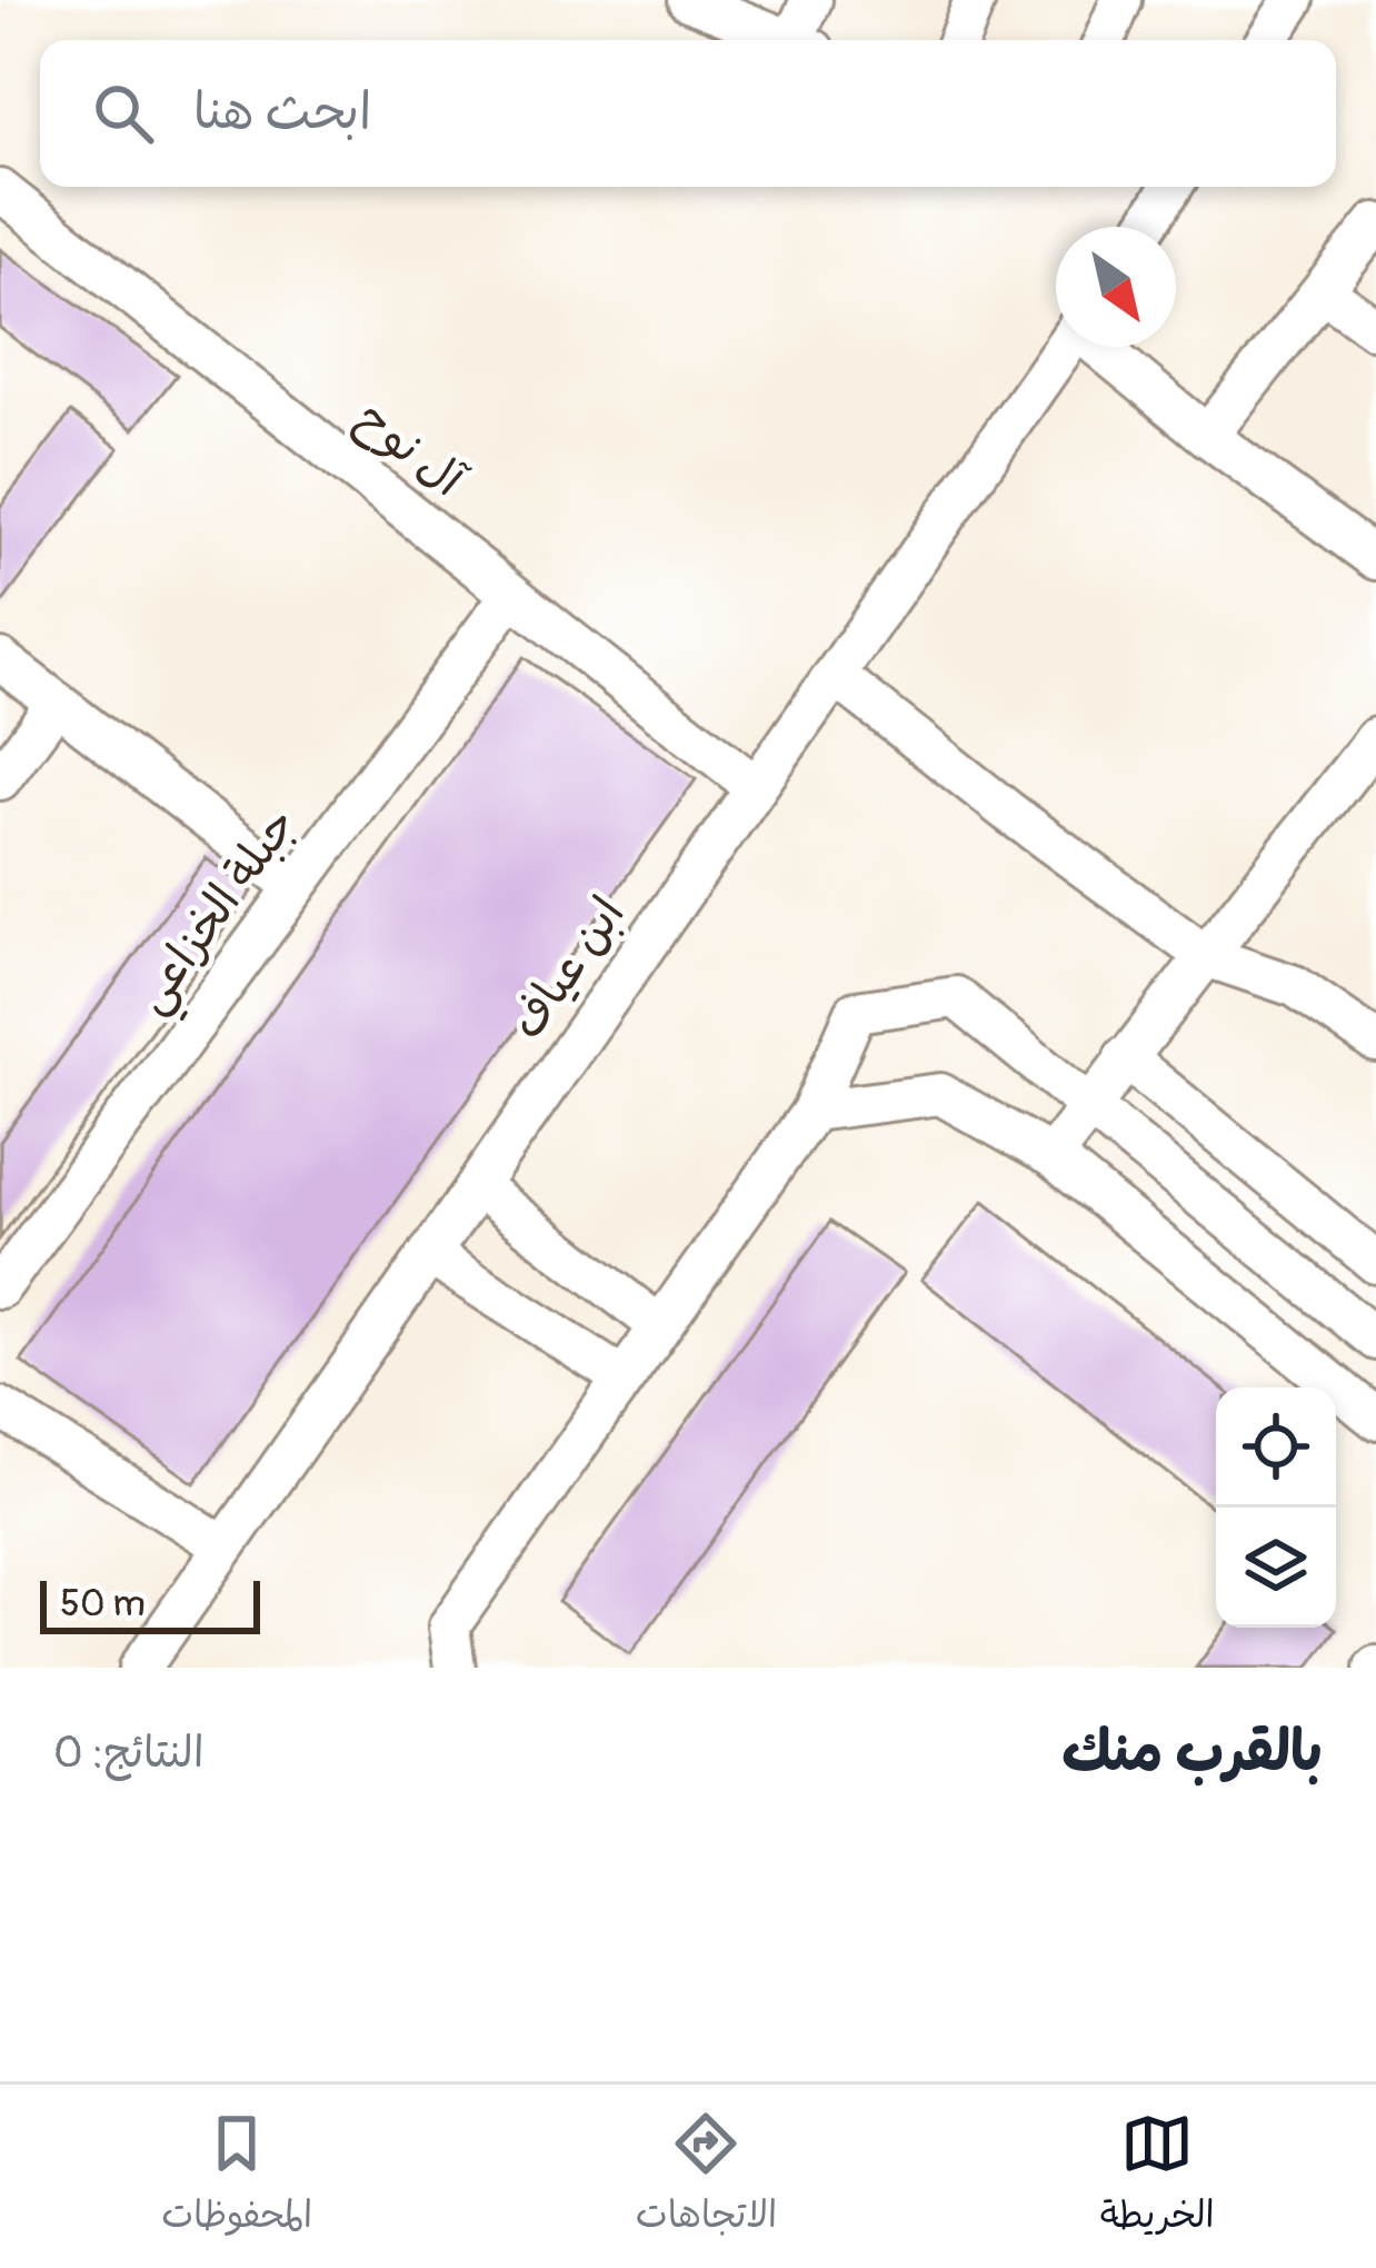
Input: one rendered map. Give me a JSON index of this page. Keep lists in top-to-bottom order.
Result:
{
  "streets": {
    "street": ["آل نوح", "جبلة الخزاعي", "ابن عياف"]
  },
  "crossings": [
    ["آل نوح", "جبلة الخزاعي"],
    ["آل نوح", "ابن عياف"]
  ],
  "scale_bar": "50 m",
  "north": "bottom right",
  "page": {
    "search": "ابحث هنا",
    "scale": "50 m",
    "heading": ["بالقرب منك", "النتائج: 0"],
    "nav": ["الخريطة", "الاتجاهات", "المحفوظات"]
  }
}
